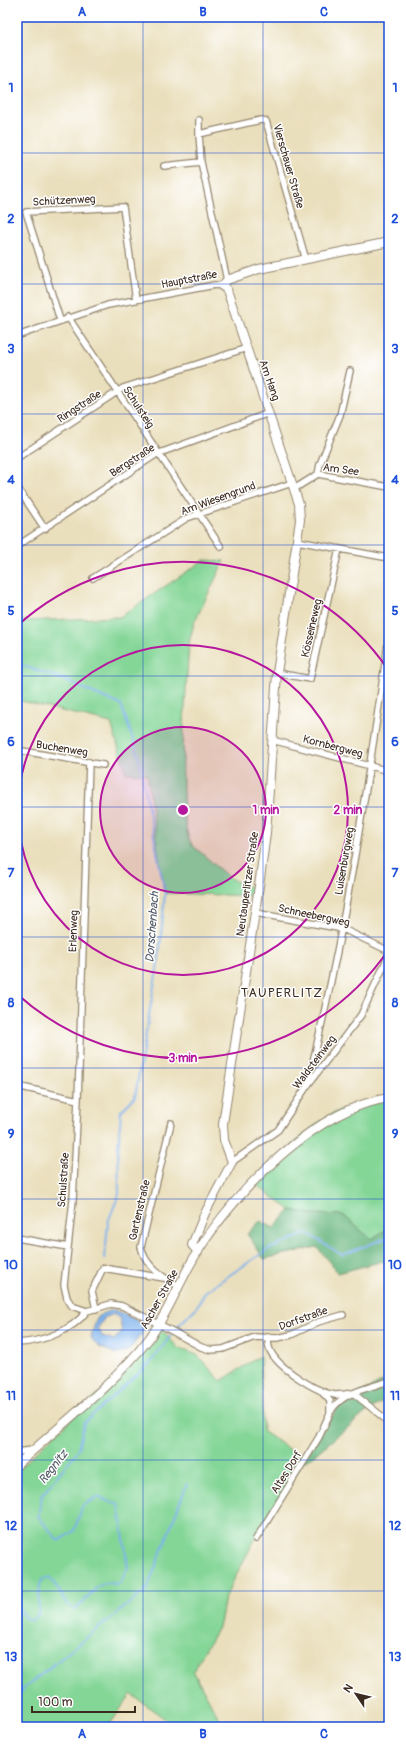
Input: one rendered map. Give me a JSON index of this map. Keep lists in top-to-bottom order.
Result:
{
  "streets": {
    "street": [
      "Vierschauer Straße",
      "Schützenweg",
      "Hauptstraße",
      "Am Hang",
      "Ringstraße",
      "Schulsteig",
      "Bergstraße",
      "Am See",
      "Am Wiesengrund",
      "Kösseineweg",
      "Kornbergweg",
      "Buchenweg",
      "Luisenburgweg",
      "Neutauperlitzer Straße",
      "Schneebergweg",
      "Erlenweg",
      "Waldsteinweg",
      "Schulstraße",
      "Gartenstraße",
      "Ascher Straße",
      "Dorfstraße",
      "Altes Dorf"
    ]
  },
  "crossings": [
    ["Vierschauer Straße", "Hauptstraße"],
    ["Schützenweg", "Hauptstraße"],
    ["Hauptstraße", "Am Hang"],
    ["Hauptstraße", "Schulsteig"],
    ["Am Hang", "Ringstraße"],
    ["Am Hang", "Bergstraße"],
    ["Am Hang", "Am See"],
    ["Am Hang", "Am Wiesengrund"],
    ["Am Hang", "Neutauperlitzer Straße"],
    ["Ringstraße", "Schulsteig"],
    ["Schulsteig", "Bergstraße"],
    ["Schulsteig", "Am Wiesengrund"],
    ["Am See", "Am Wiesengrund"],
    ["Am See", "Neutauperlitzer Straße"],
    ["Am Wiesengrund", "Neutauperlitzer Straße"],
    ["Kösseineweg", "Neutauperlitzer Straße"],
    ["Kornbergweg", "Luisenburgweg"],
    ["Kornbergweg", "Neutauperlitzer Straße"],
    ["Buchenweg", "Erlenweg"],
    ["Luisenburgweg", "Schneebergweg"],
    ["Luisenburgweg", "Waldsteinweg"],
    ["Neutauperlitzer Straße", "Schneebergweg"],
    ["Neutauperlitzer Straße", "Waldsteinweg"],
    ["Erlenweg", "Schulstraße"],
    ["Schulstraße", "Dorfstraße"],
    ["Gartenstraße", "Ascher Straße"],
    ["Ascher Straße", "Dorfstraße"],
    ["Dorfstraße", "Altes Dorf"]
  ],
  "districts": ["TAUPERLITZ"],
  "water": ["Dorschenbach", "Regnitz"],
  "scale_bar": "100 m",
  "north": "top left",
  "grid": {
    "columns": ["A", "B", "C"],
    "rows": [
      "1",
      "2",
      "3",
      "4",
      "5",
      "6",
      "7",
      "8",
      "9",
      "10",
      "11",
      "12",
      "13"
    ]
  },
  "rings": ["1 min", "2 min", "3 min"]
}
